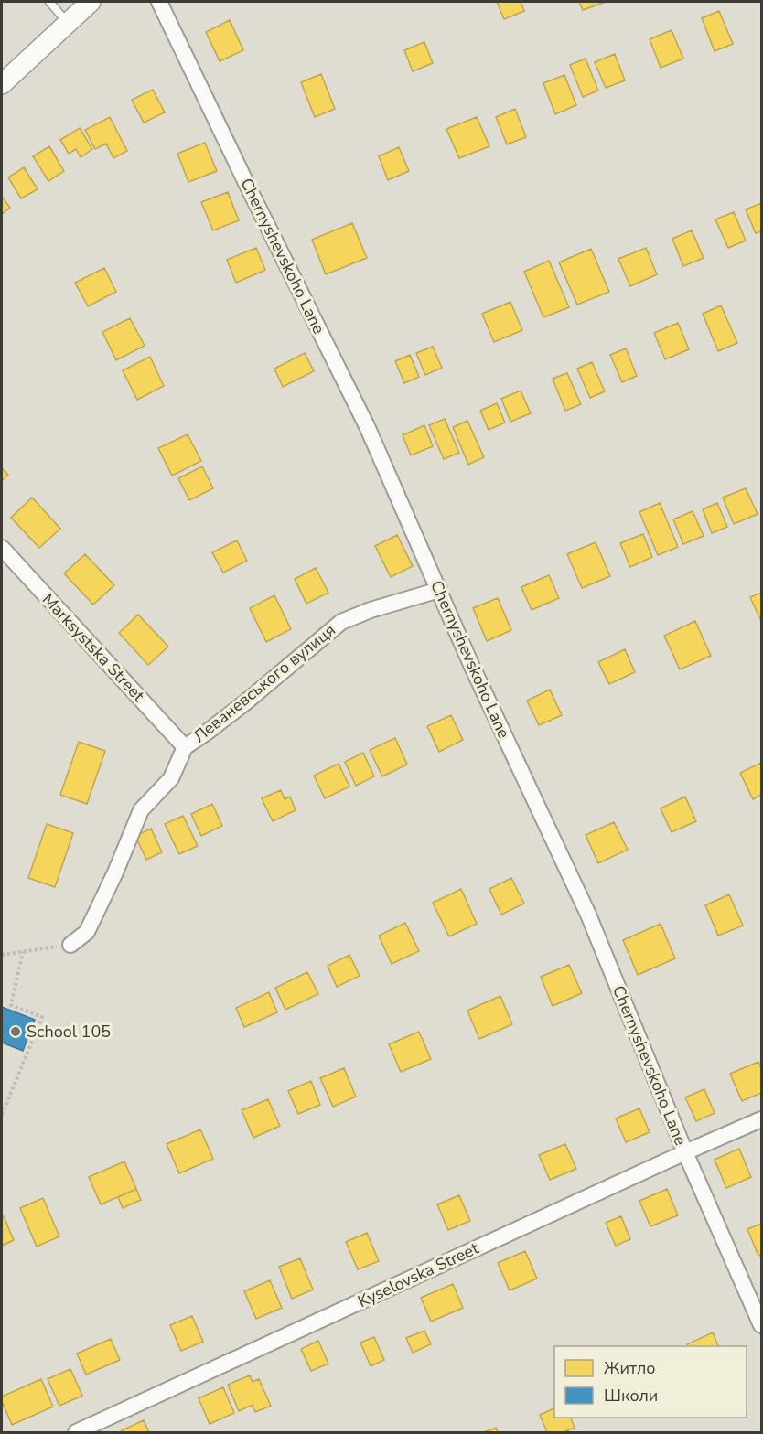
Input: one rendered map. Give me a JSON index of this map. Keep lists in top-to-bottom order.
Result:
{
  "streets": {
    "street": [
      "Chernyshevskoho Lane",
      "Marksystska Street",
      "Леваневського вулиця",
      "Kyselovska Street"
    ]
  },
  "crossings": [
    ["Chernyshevskoho Lane", "Леваневського вулиця"],
    ["Chernyshevskoho Lane", "Kyselovska Street"],
    ["Marksystska Street", "Леваневського вулиця"]
  ],
  "places": ["School 105"],
  "legend": ["Житло", "Школи"]
}
